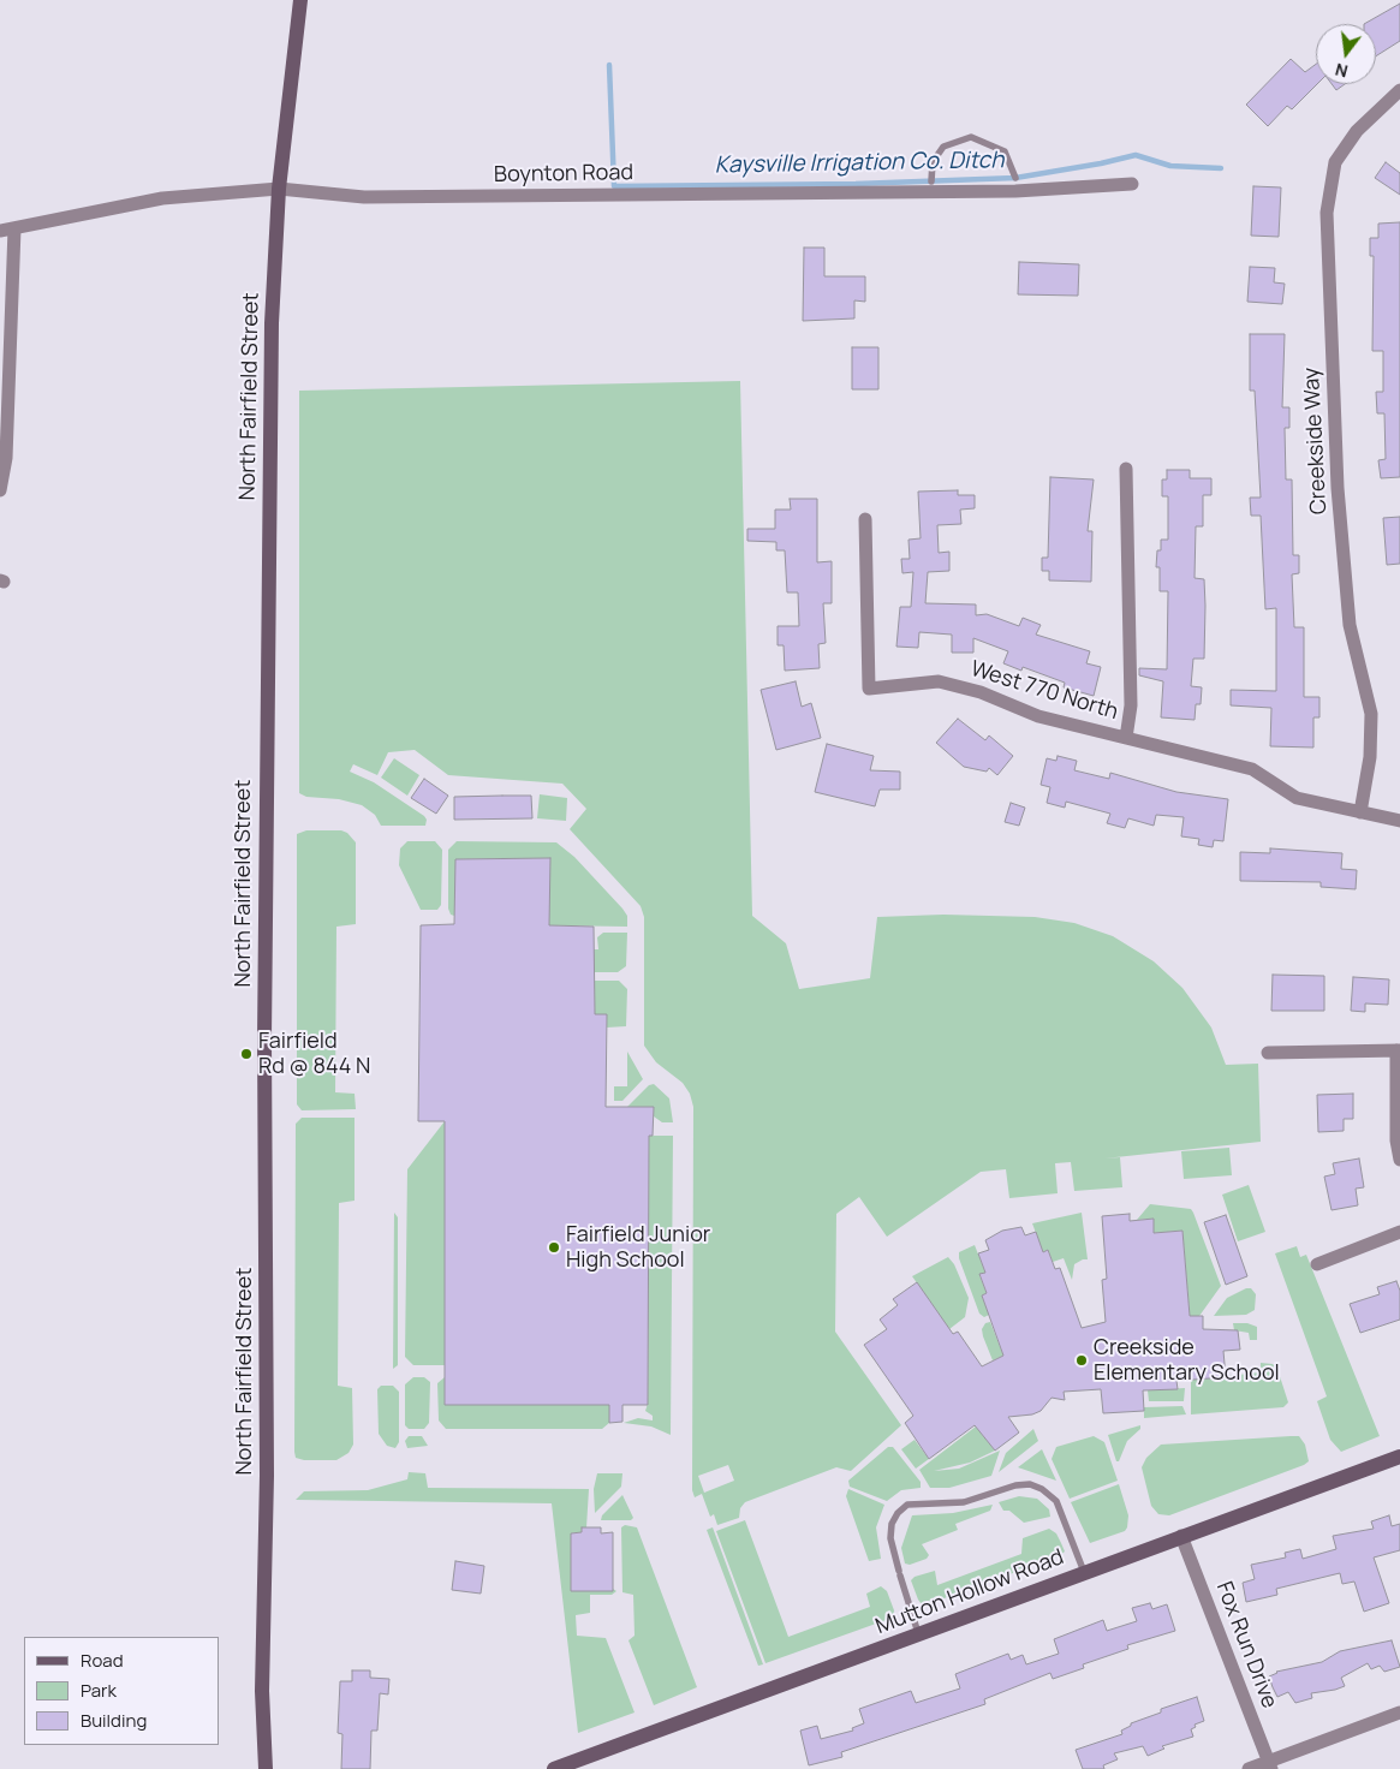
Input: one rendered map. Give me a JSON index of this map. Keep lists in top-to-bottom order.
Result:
{
  "streets": {
    "street": [
      "Boynton Road",
      "North Fairfield Street",
      "Creekside Way",
      "West 770 North",
      "Mutton Hollow Road",
      "Fox Run Drive"
    ]
  },
  "crossings": [
    ["Boynton Road", "North Fairfield Street"],
    ["Creekside Way", "West 770 North"],
    ["Mutton Hollow Road", "Fox Run Drive"]
  ],
  "water": ["Kaysville Irrigation Co. Ditch"],
  "places": ["Fairfield Rd @ 844 N", "Fairfield Junior High School", "Creekside Elementary School"],
  "legend": ["Road", "Park", "Building"],
  "north": "bottom"
}
